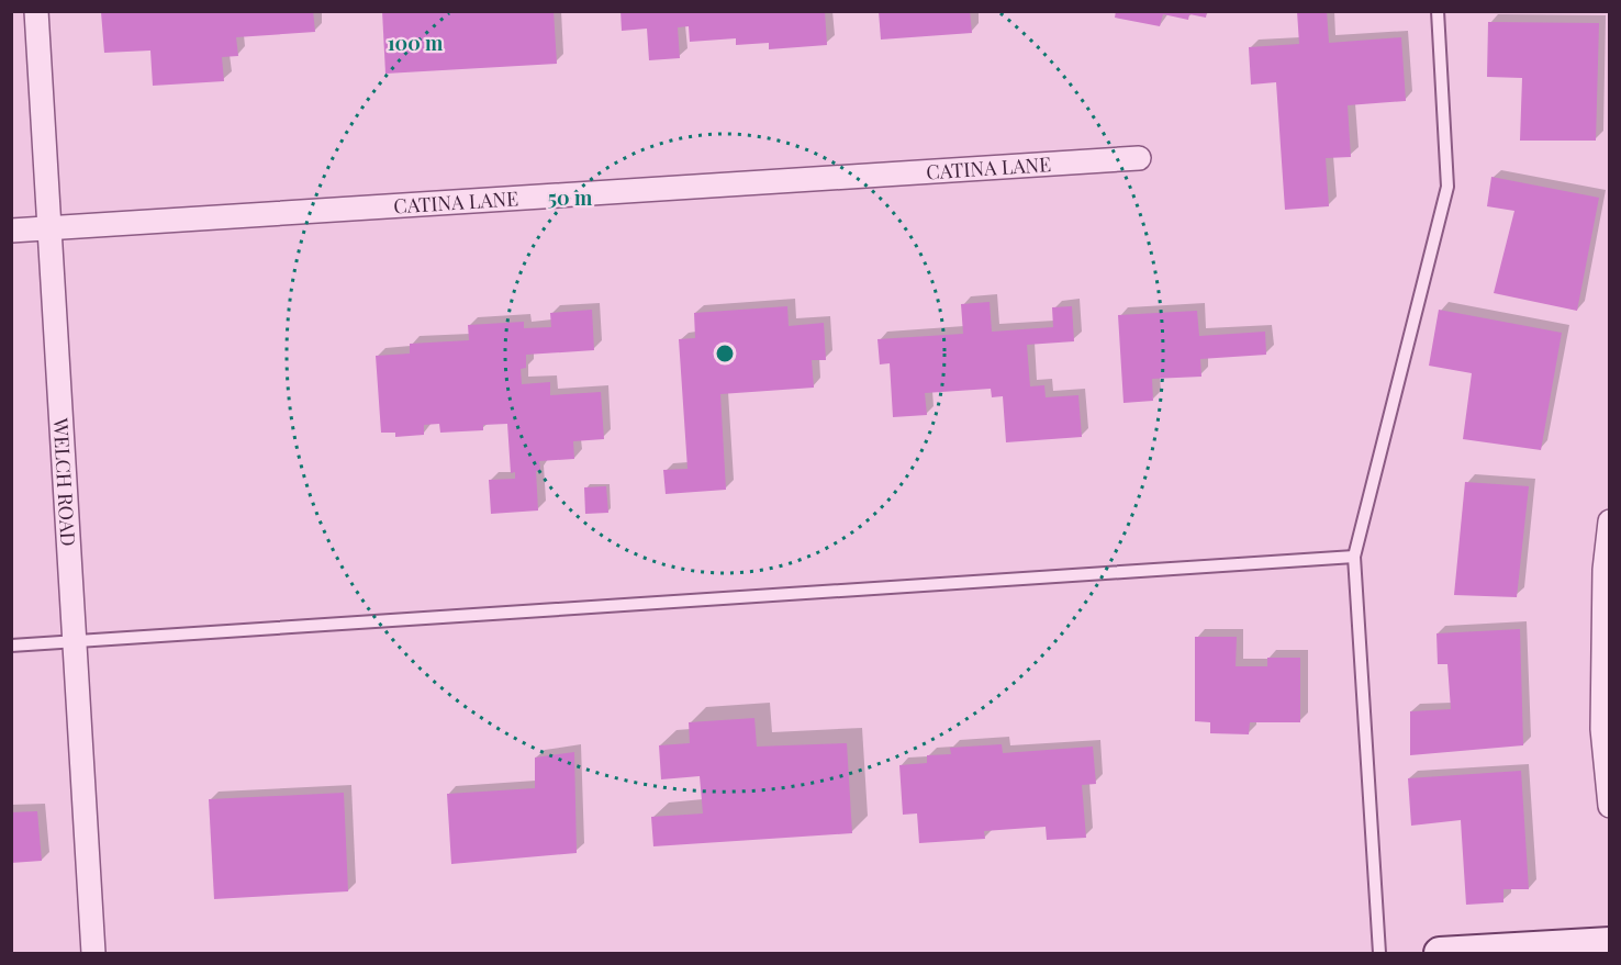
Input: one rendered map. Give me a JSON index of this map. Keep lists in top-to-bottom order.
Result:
{
  "streets": {
    "street": ["CATINA LANE", "WELCH ROAD"]
  },
  "crossings": [
    ["CATINA LANE", "WELCH ROAD"]
  ],
  "rings": ["100 m", "50 m"]
}
